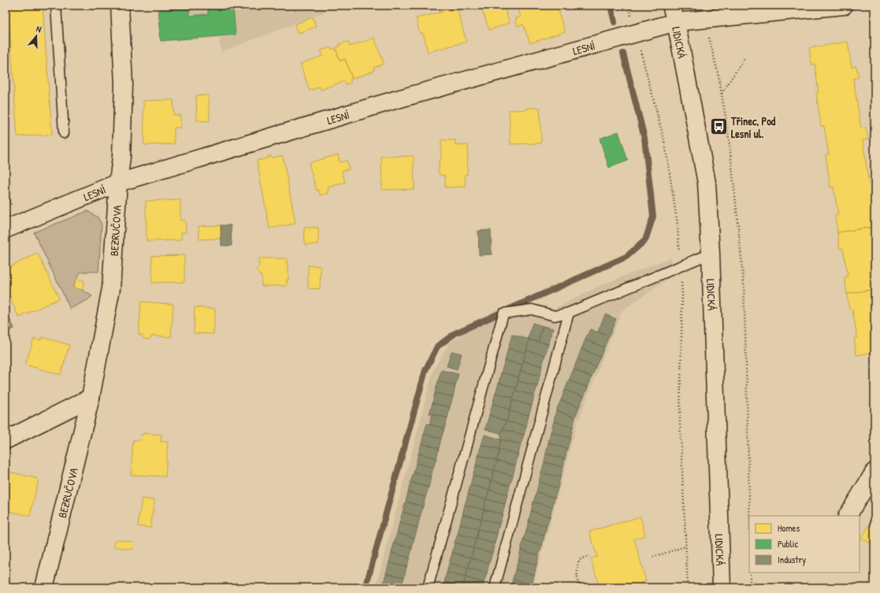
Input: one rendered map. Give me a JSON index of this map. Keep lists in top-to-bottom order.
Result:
{
  "streets": {
    "street": ["LIDICKÁ", "LESNÍ", "BEZRUČOVA"]
  },
  "crossings": [
    ["LIDICKÁ", "LESNÍ"],
    ["LESNÍ", "BEZRUČOVA"]
  ],
  "places": {
    "bus stop": ["Třinec, Pod Lesní ul."]
  },
  "legend": ["Homes", "Public", "Industry"],
  "north": "top"
}
